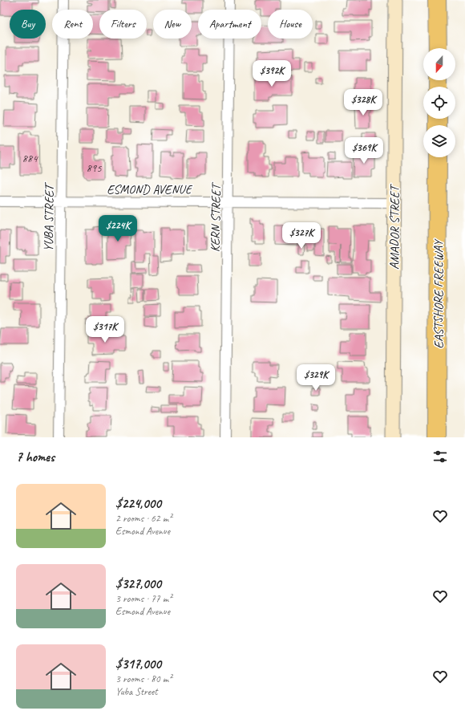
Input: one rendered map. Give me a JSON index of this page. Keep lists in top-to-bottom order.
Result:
{
  "streets": {
    "highway": ["EASTSHORE FREEWAY"],
    "street": [
      "ESMOND AVENUE",
      "YUBA STREET",
      "KERN STREET",
      "AMADOR STREET"
    ]
  },
  "crossings": [
    ["ESMOND AVENUE", "YUBA STREET"],
    ["ESMOND AVENUE", "KERN STREET"],
    ["ESMOND AVENUE", "AMADOR STREET"]
  ],
  "house_numbers": ["884", "895"],
  "north": "bottom",
  "page": {
    "chip": [
      "Buy",
      "Rent",
      "Filters",
      "New",
      "Apartment",
      "House"
    ],
    "price": [
      "$392K",
      "$328K",
      "$369K",
      "$224K",
      "$327K",
      "$317K",
      "$329K"
    ],
    "heading": "7 homes",
    "list": [
      {
        "name": "$224,000",
        "note": "2 rooms · 62 m² · Esmond Avenue"
      },
      {
        "name": "$327,000",
        "note": "3 rooms · 77 m² · Esmond Avenue"
      },
      {
        "name": "$317,000",
        "note": "3 rooms · 80 m² · Yuba Street"
      }
    ]
  }
}
